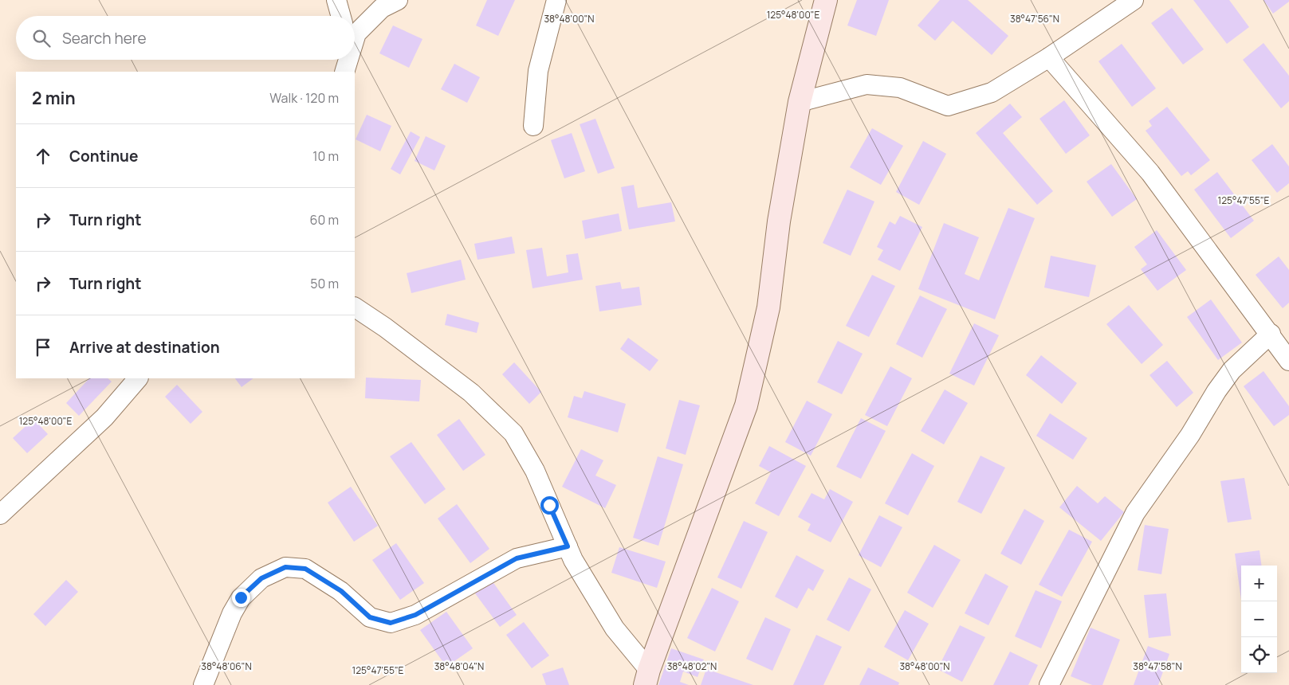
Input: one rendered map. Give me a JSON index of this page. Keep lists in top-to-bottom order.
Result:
{
  "page": {
    "search": "Search here",
    "heading": ["2 min", "Walk · 120 m"],
    "list": [
      ["Continue", "10 m"],
      ["Turn right", "60 m"],
      ["Turn right", "50 m"],
      "Arrive at destination"
    ],
    "map_buttons": ["+", "−"]
  },
  "coordinates": [
    "125°48'00\"E",
    "38°48'00\"N",
    "38°47'56\"N",
    "125°47'55\"E",
    "38°48'06\"N",
    "38°48'04\"N",
    "38°48'02\"N",
    "38°47'58\"N"
  ]
}
